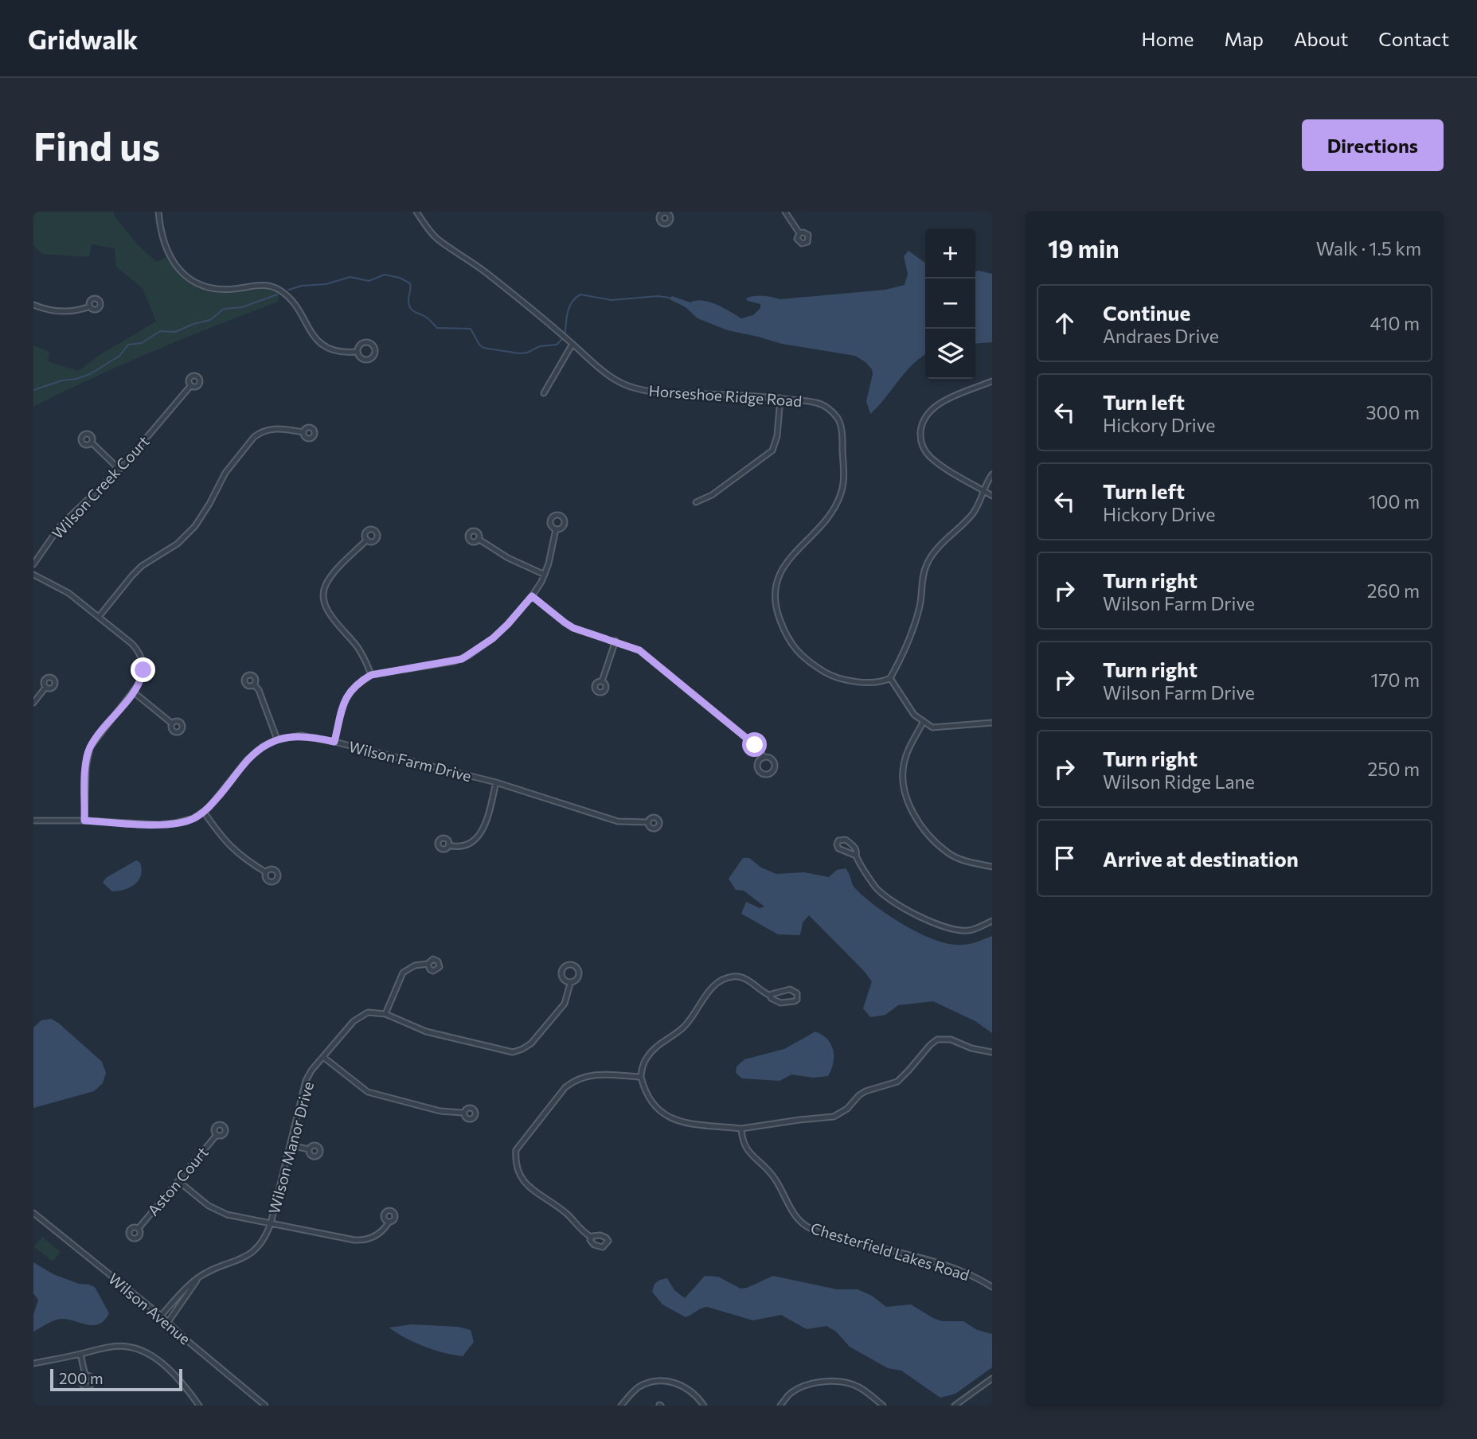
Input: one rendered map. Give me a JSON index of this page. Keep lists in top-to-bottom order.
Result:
{
  "streets": {
    "street": [
      "Horseshoe Ridge Road",
      "Wilson Creek Court",
      "Wilson Farm Drive",
      "Wilson Manor Drive",
      "Aston Court",
      "Chesterfield Lakes Road",
      "Wilson Avenue"
    ]
  },
  "crossings": [
    ["Wilson Manor Drive", "Wilson Avenue"]
  ],
  "scale_bar": "200 m",
  "page": {
    "header": "Gridwalk",
    "nav": [
      "Home",
      "Map",
      "About",
      "Contact"
    ],
    "buttons": "Directions",
    "title": "Find us",
    "heading": ["19 min", "Walk · 1.5 km"],
    "map_buttons": ["+", "−"],
    "list": [
      ["Continue", "Andraes Drive", "410 m"],
      ["Turn left", "Hickory Drive", "300 m"],
      ["Turn left", "Hickory Drive", "100 m"],
      ["Turn right", "Wilson Farm Drive", "260 m"],
      ["Turn right", "Wilson Farm Drive", "170 m"],
      ["Turn right", "Wilson Ridge Lane", "250 m"],
      "Arrive at destination"
    ],
    "scale": "200 m"
  }
}
